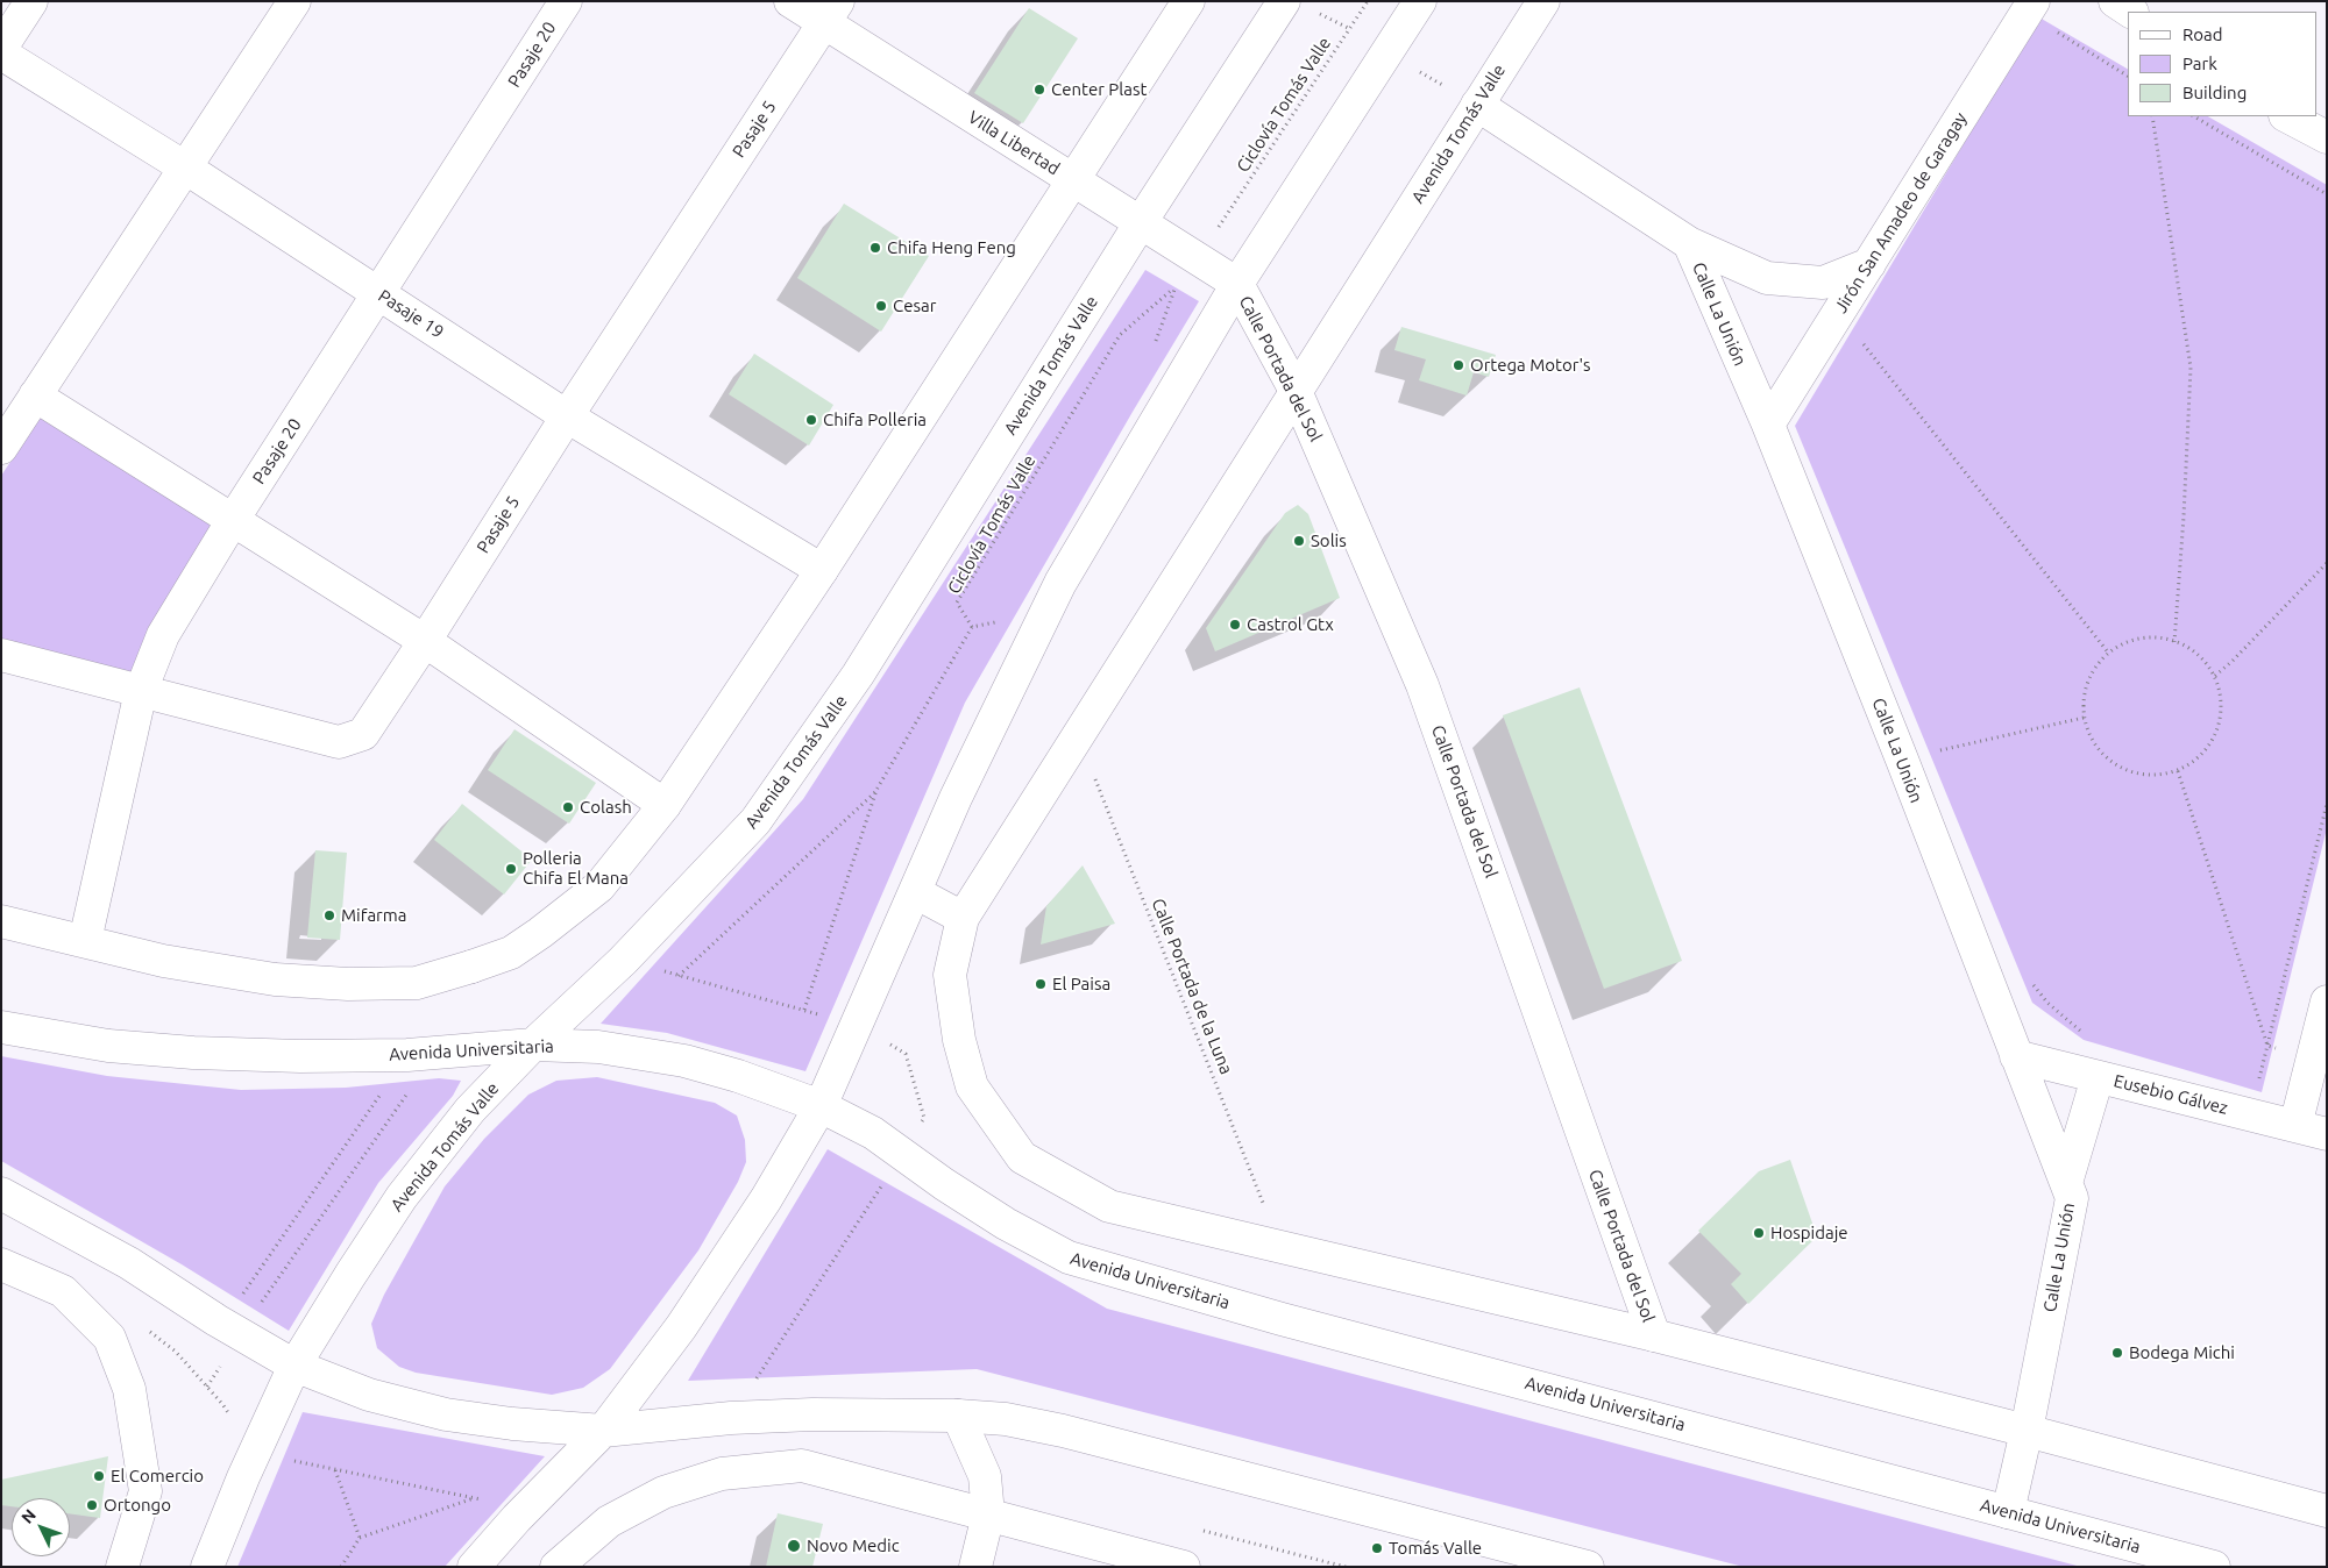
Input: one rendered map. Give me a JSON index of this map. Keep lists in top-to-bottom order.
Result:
{
  "streets": {
    "main road": [
      "Pasaje 20",
      "Pasaje 5",
      "Avenida Tomás Valle",
      "Villa Libertad",
      "Jirón San Amadeo de Garagay",
      "Pasaje 19",
      "Calle La Unión",
      "Calle Portada del Sol",
      "Avenida Universitaria",
      "Eusebio Gálvez"
    ],
    "path": ["Ciclovía Tomás Valle", "Calle Portada de la Luna"]
  },
  "crossings": [
    ["Pasaje 20", "Pasaje 5"],
    ["Pasaje 20", "Pasaje 19"],
    ["Pasaje 5", "Villa Libertad"],
    ["Pasaje 5", "Pasaje 19"],
    ["Avenida Tomás Valle", "Villa Libertad"],
    ["Avenida Tomás Valle", "Calle La Unión"],
    ["Avenida Tomás Valle", "Calle Portada del Sol"],
    ["Avenida Tomás Valle", "Calle Portada de la Luna"],
    ["Avenida Tomás Valle", "Avenida Universitaria"],
    ["Villa Libertad", "Calle Portada del Sol"],
    ["Jirón San Amadeo de Garagay", "Calle La Unión"],
    ["Calle La Unión", "Avenida Universitaria"],
    ["Calle La Unión", "Eusebio Gálvez"]
  ],
  "places": [
    "Center Plast",
    "Chifa Heng Feng",
    "Cesar",
    "Ortega Motor's",
    "Chifa Polleria",
    "Solis",
    "Castrol Gtx",
    "Colash",
    "Polleria Chifa El Mana",
    "Mifarma",
    "El Paisa",
    "Hospidaje",
    "Bodega Michi",
    "El Comercio",
    "Ortongo",
    "Novo Medic",
    "Tomás Valle"
  ],
  "legend": ["Road", "Park", "Building"],
  "north": "top left"
}
